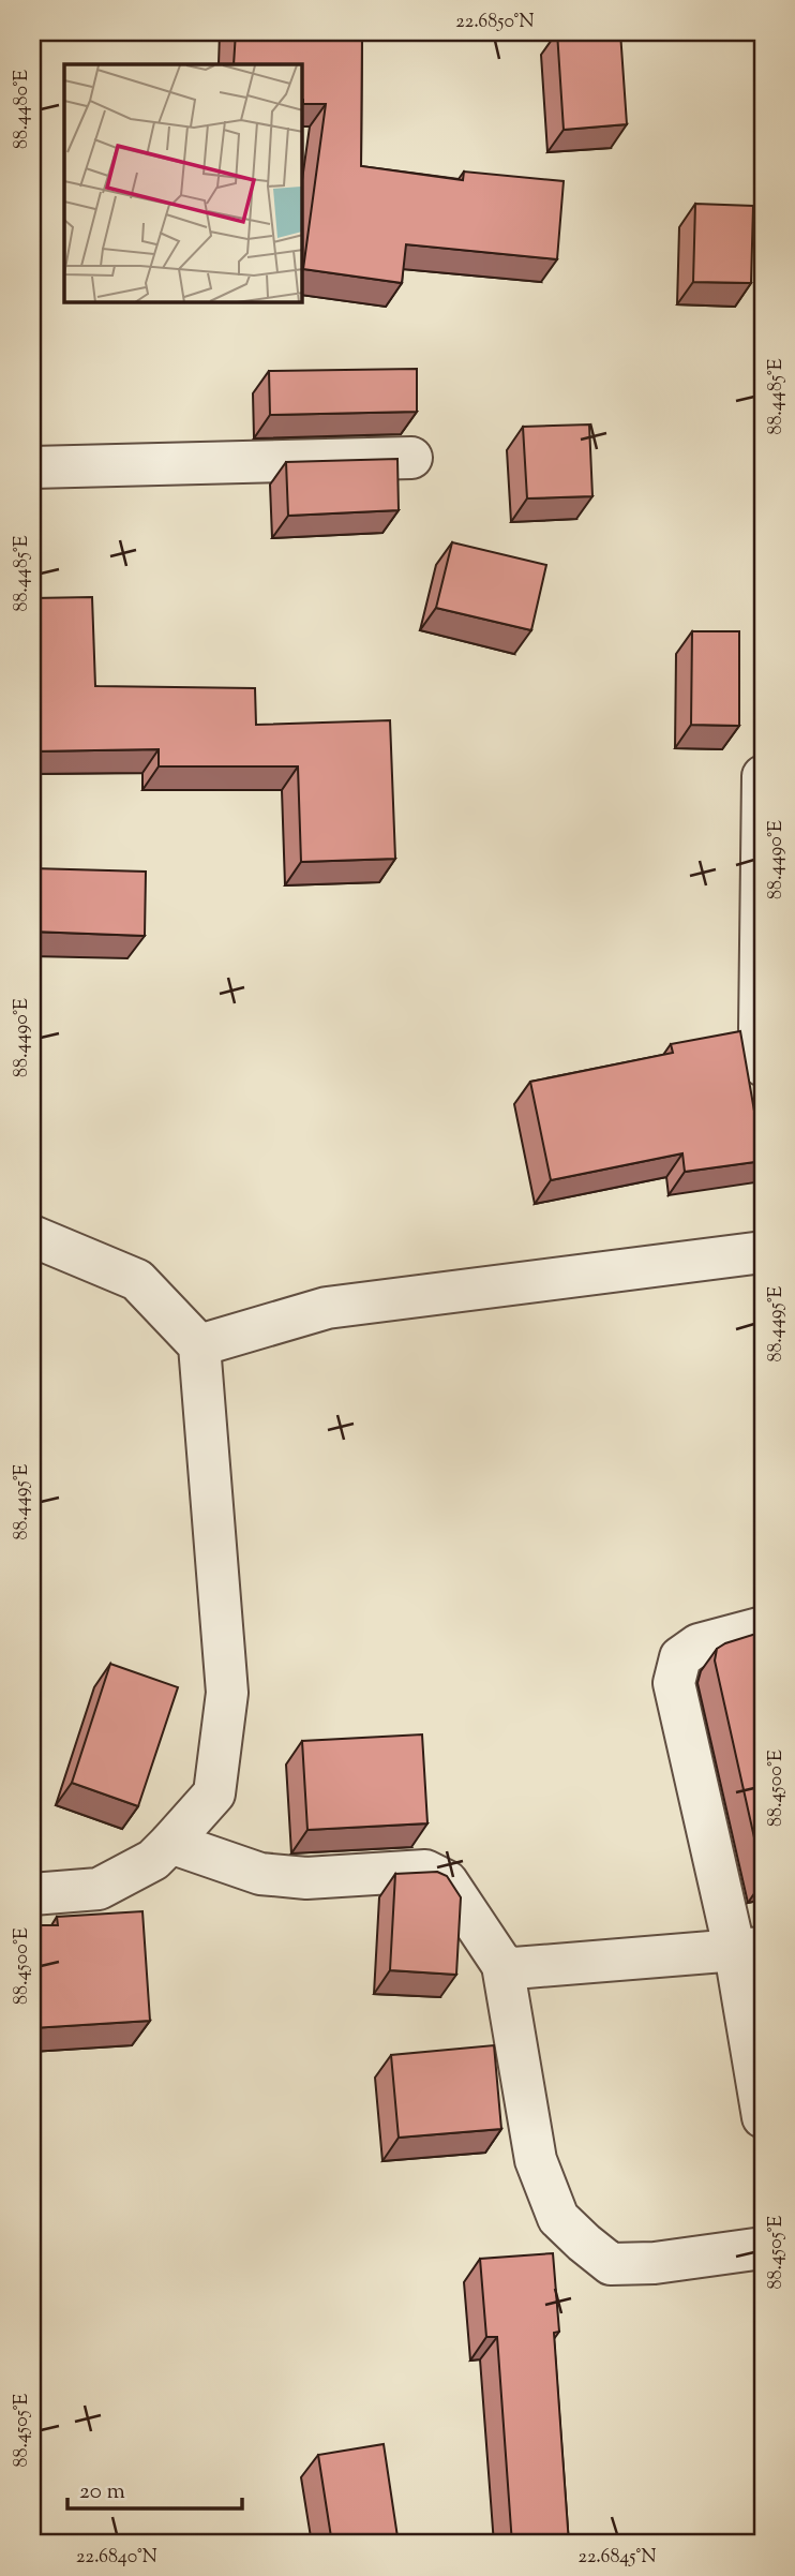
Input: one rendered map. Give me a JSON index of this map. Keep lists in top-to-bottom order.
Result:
{
  "scale_bar": "20 m",
  "coordinates": [
    "22.6850°N",
    "88.4480°E",
    "88.4485°E",
    "88.4490°E",
    "88.4495°E",
    "88.4500°E",
    "88.4505°E",
    "22.6840°N",
    "22.6845°N"
  ]
}
